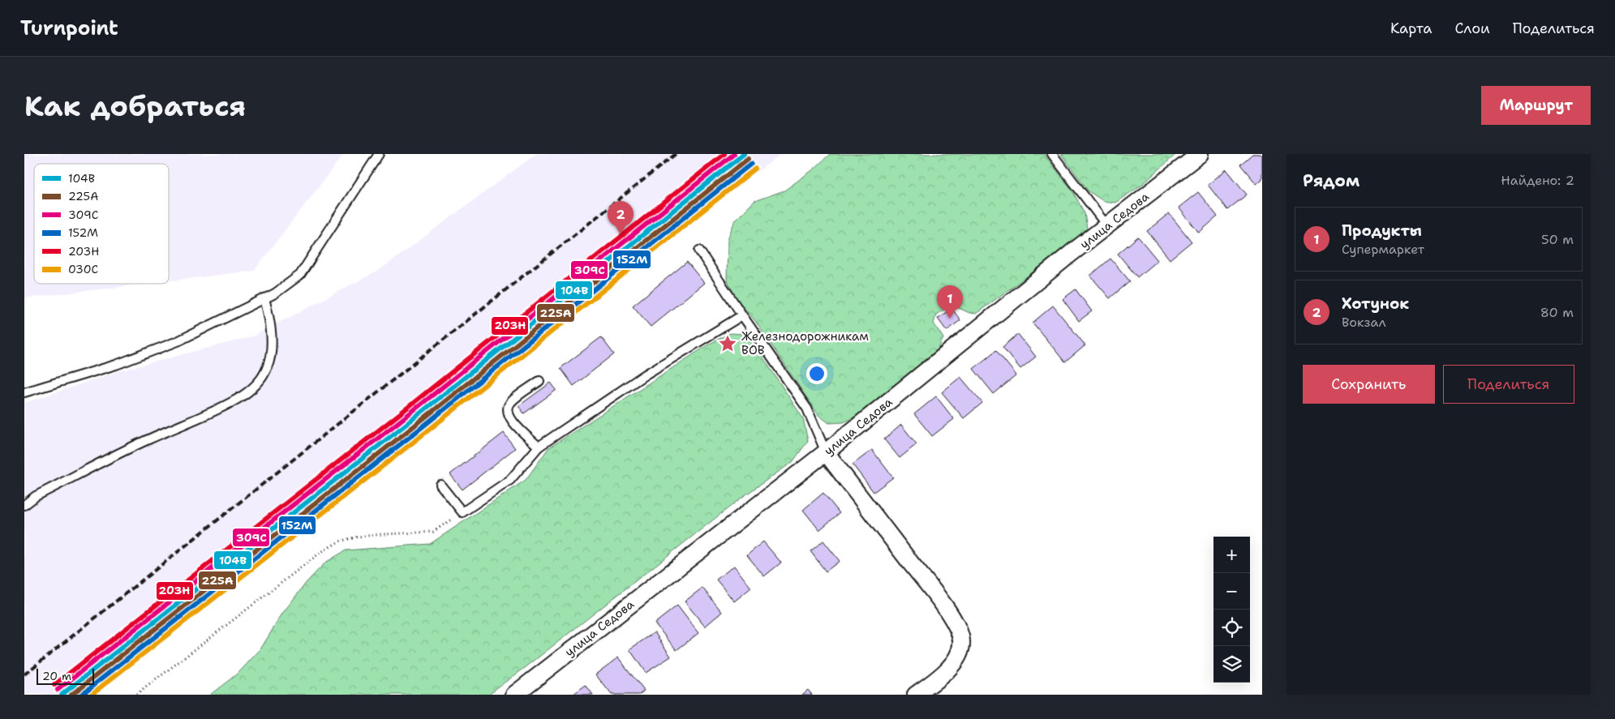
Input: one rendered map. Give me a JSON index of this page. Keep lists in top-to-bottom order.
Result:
{
  "streets": {
    "street": ["улица Седова"]
  },
  "places": {
    "place": ["Железнодорожникам ВОВ"]
  },
  "lines": [
    "transit line 104В",
    "transit line 309С",
    "transit line 203Н",
    "transit line 225А",
    "transit line 152М",
    "transit line 030C"
  ],
  "legend": [
    "104В",
    "225А",
    "309С",
    "152М",
    "203Н",
    "030C"
  ],
  "scale_bar": "20 m",
  "page": {
    "header": "Turnpoint",
    "nav": ["Карта", "Слои", "Поделиться"],
    "buttons": [
      "Маршрут",
      ["Сохранить", "Поделиться"]
    ],
    "title": "Как добраться",
    "heading": ["Рядом", "Найдено: 2"],
    "pins": ["2", "1"],
    "list": [
      {
        "mark": "1",
        "name": "Продукты",
        "note": "Супермаркет",
        "value": "50 m"
      },
      {
        "mark": "2",
        "name": "Хотунок",
        "note": "Вокзал",
        "value": "80 m"
      }
    ],
    "map_buttons": ["+", "−"],
    "scale": "20 m"
  }
}
